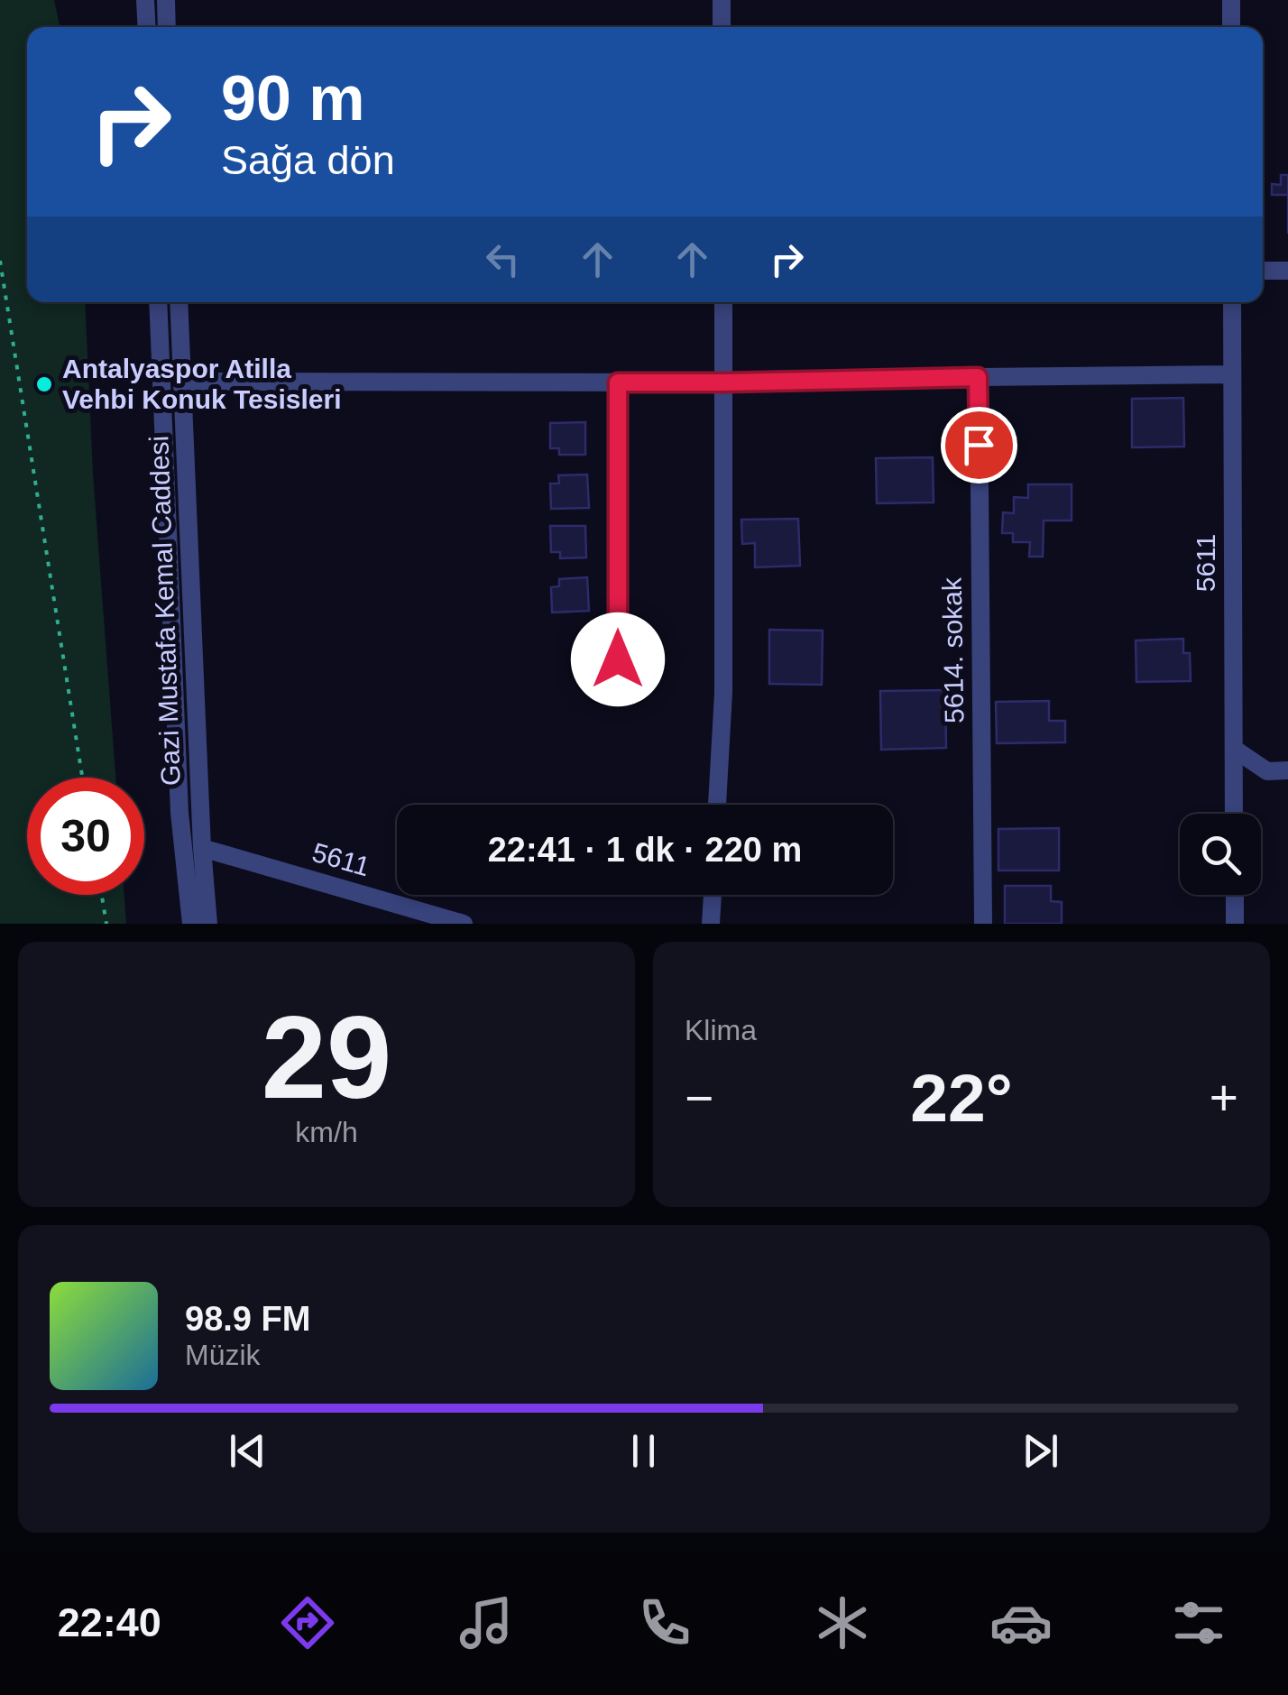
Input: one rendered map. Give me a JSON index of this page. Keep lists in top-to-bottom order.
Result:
{
  "streets": {
    "street": ["5611", "Gazi Mustafa Kemal Caddesi", "5614. sokak"]
  },
  "crossings": [
    ["5611", "Gazi Mustafa Kemal Caddesi"]
  ],
  "places": ["Antalyaspor Atilla Vehbi Konuk Tesisleri"],
  "page": {
    "turn": ["90 m", "Sağa dön"],
    "limit": "30",
    "trip": "22:41 · 1 dk · 220 m",
    "tile": [
      ["29", "km/h"],
      "Klima"
    ],
    "heat": ["−", "22°", "+"],
    "song": ["98.9 FM", "Müzik"],
    "tabs": "22:40"
  }
}
